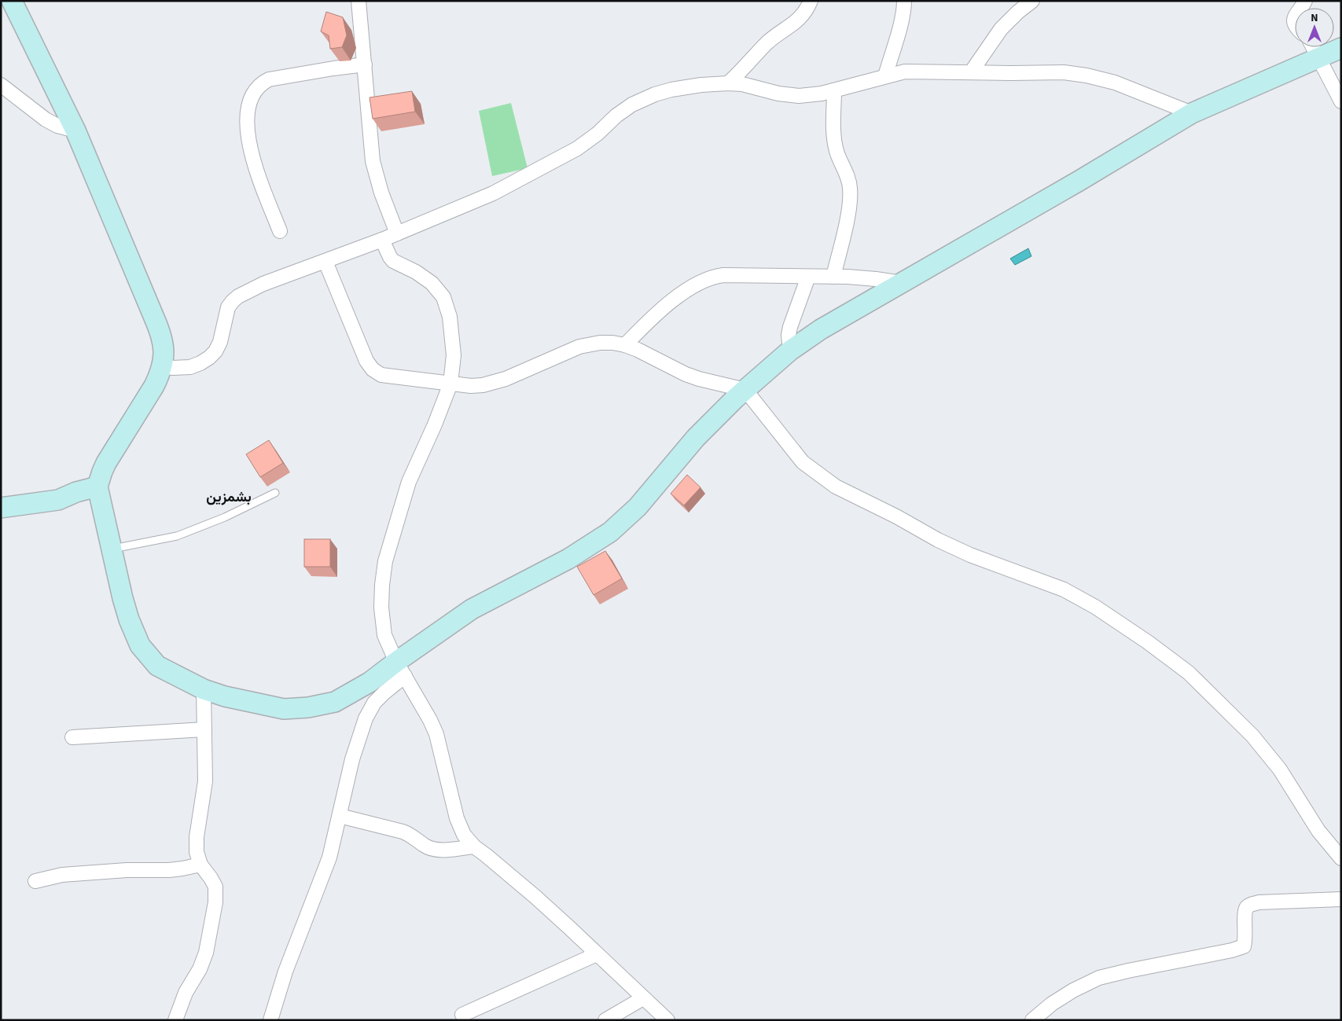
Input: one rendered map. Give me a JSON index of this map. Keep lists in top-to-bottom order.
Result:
{
  "districts": ["بشمزين"],
  "north": "top"
}
